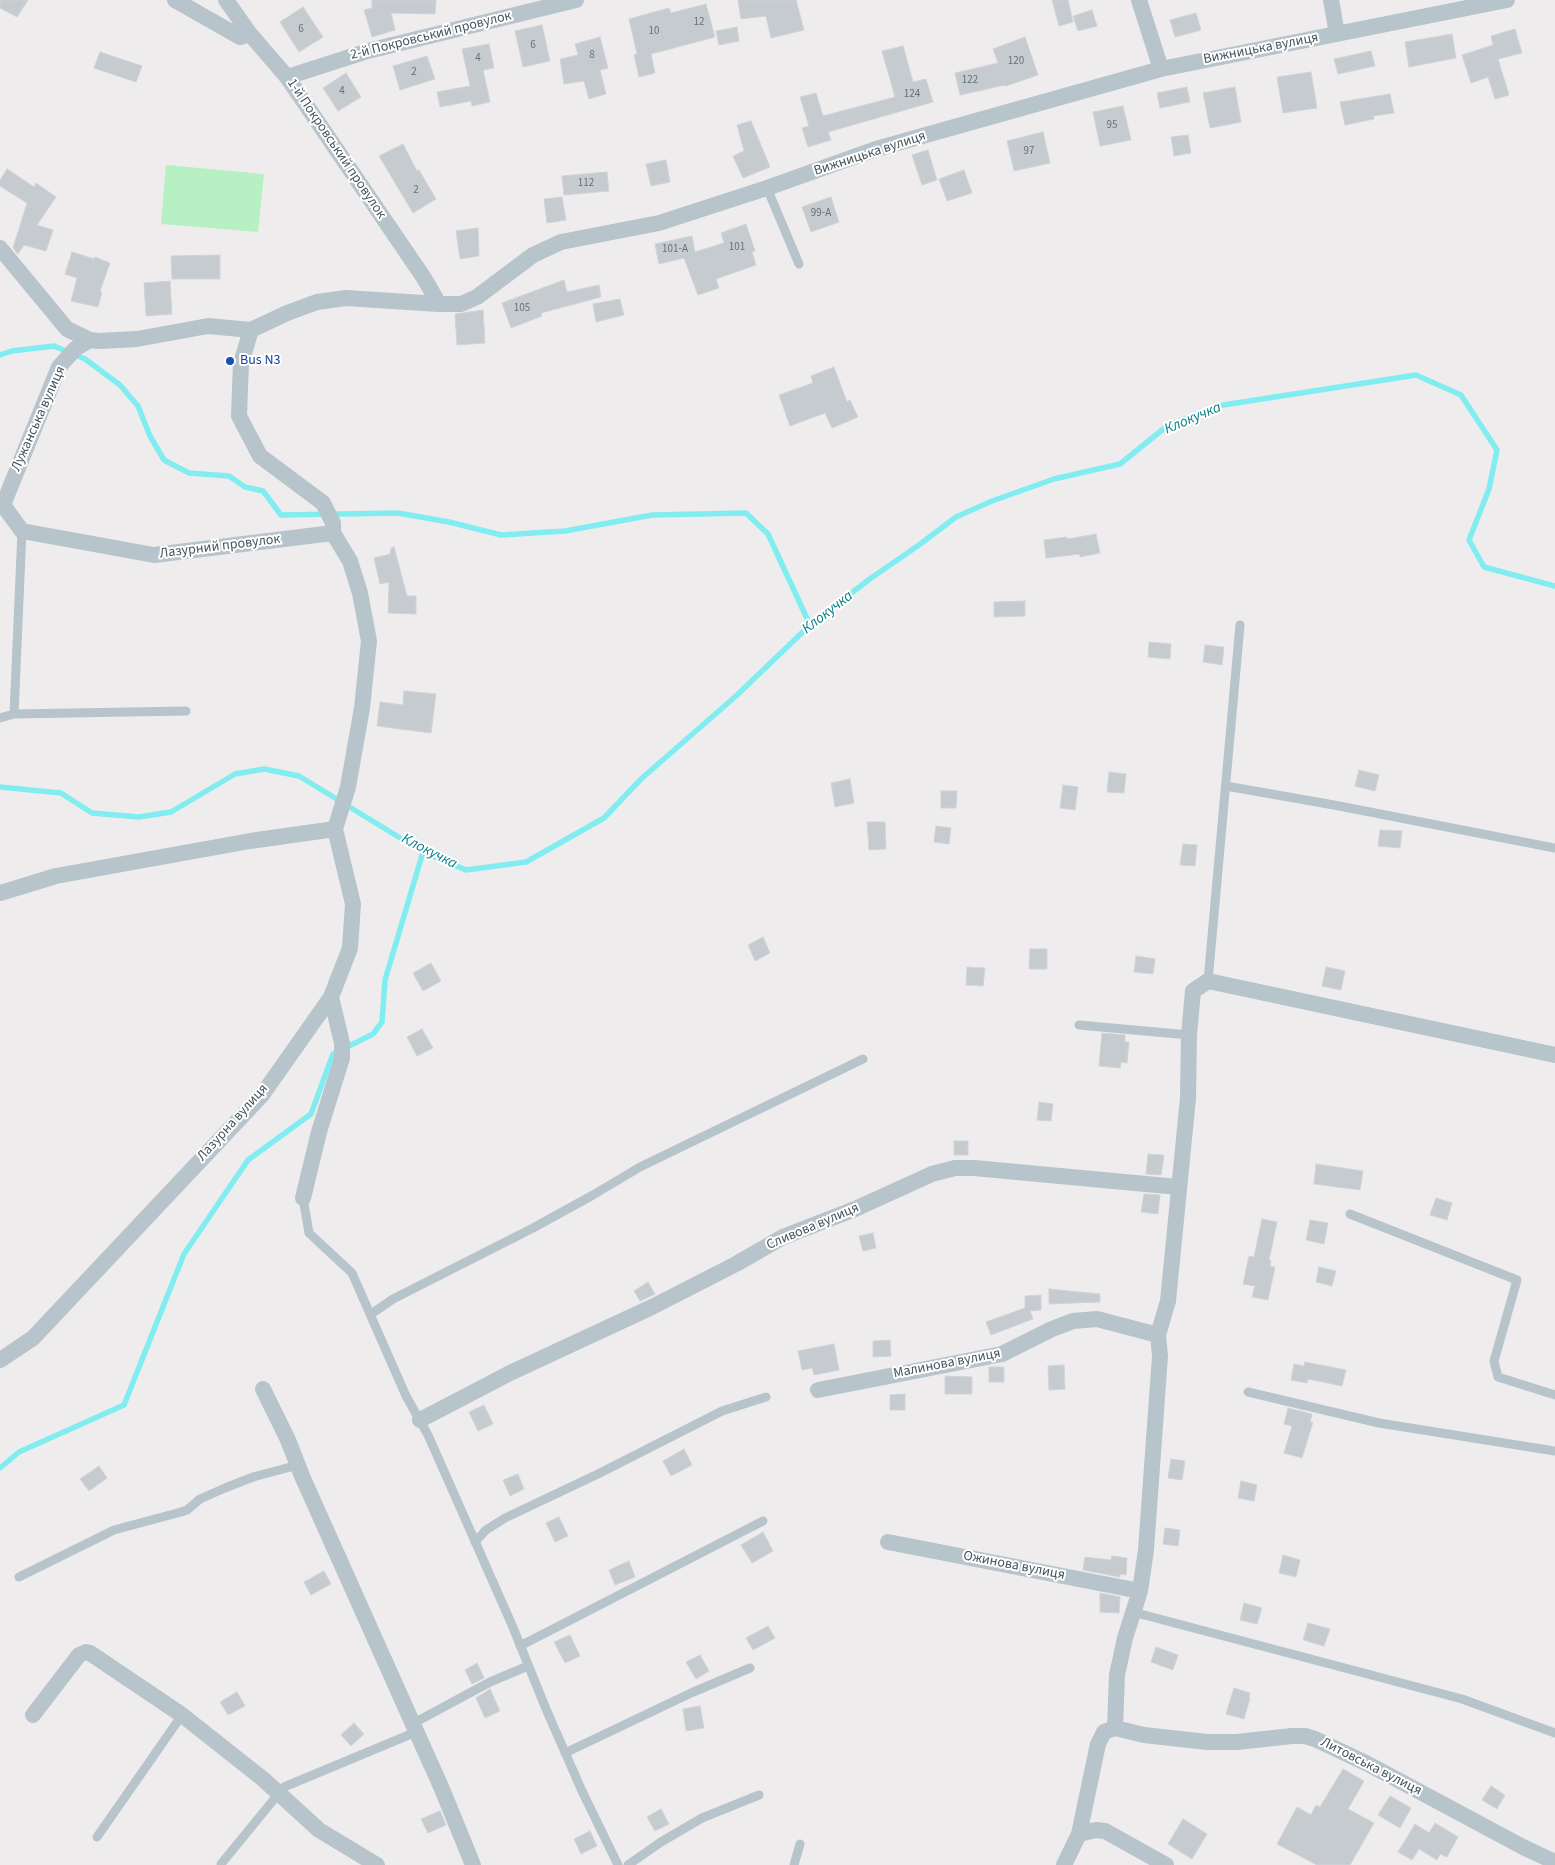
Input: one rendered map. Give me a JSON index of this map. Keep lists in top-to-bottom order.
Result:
{
  "streets": {
    "street": [
      "2-й Покровський провулок",
      "Вижницька вулиця",
      "1-й Покровський провулок",
      "Лужанська вулиця",
      "Лазурний провулок",
      "Лазурна вулиця",
      "Сливова вулиця",
      "Малинова вулиця",
      "Ожинова вулиця",
      "Литовська вулиця"
    ]
  },
  "crossings": [
    ["2-й Покровський провулок", "1-й Покровський провулок"],
    ["Вижницька вулиця", "1-й Покровський провулок"]
  ],
  "water": ["Клокучка"],
  "places": ["Bus N3"],
  "house_numbers": [
    "12",
    "6",
    "10",
    "6",
    "8",
    "4",
    "120",
    "2",
    "122",
    "4",
    "124",
    "95",
    "97",
    "112",
    "2",
    "99-А",
    "101",
    "101-А",
    "105"
  ]
}
